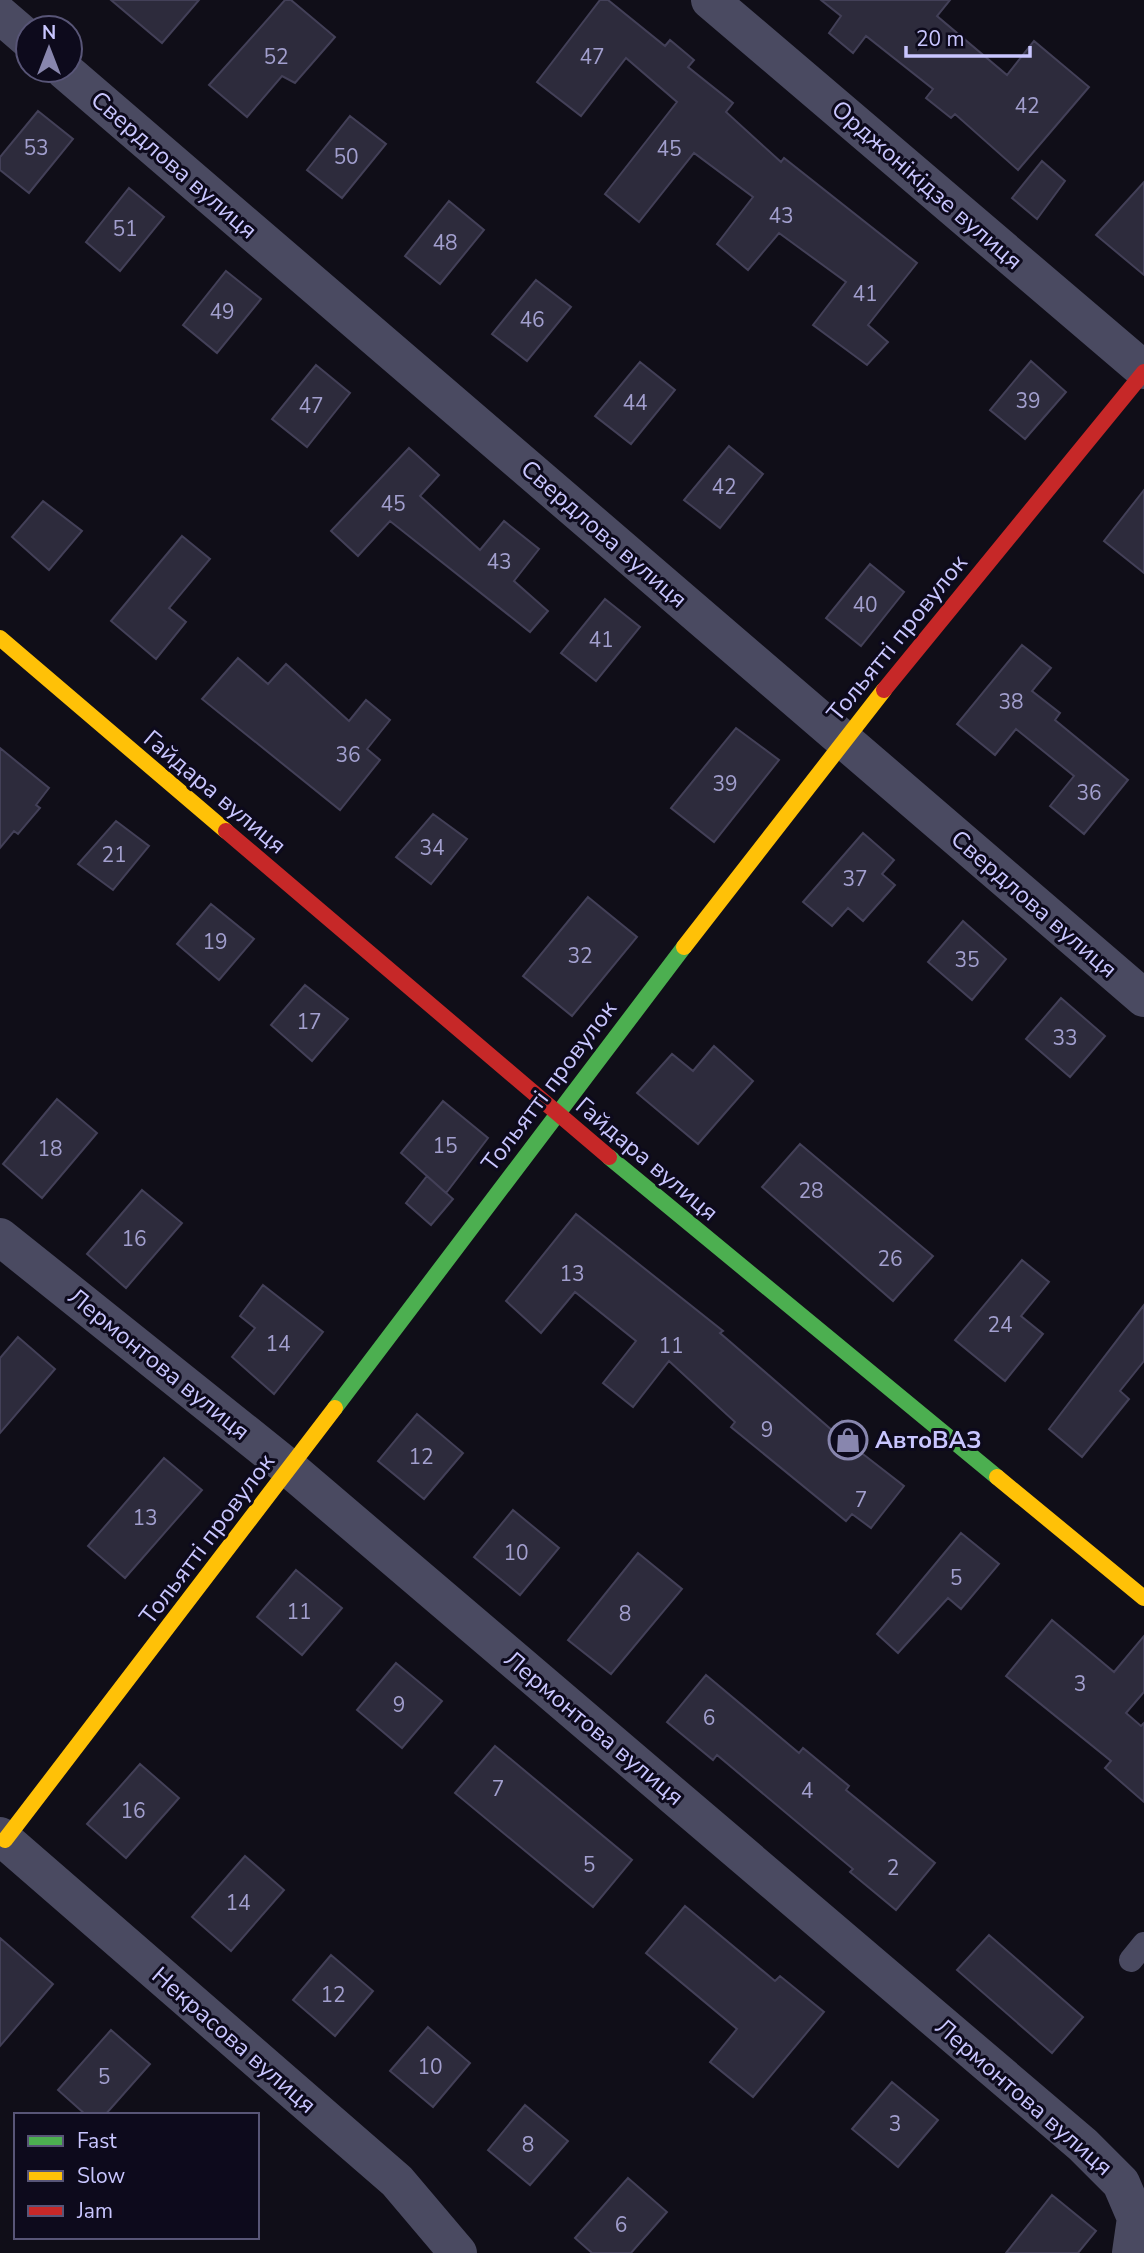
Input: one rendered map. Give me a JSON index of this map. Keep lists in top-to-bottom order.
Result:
{
  "streets": {
    "street": [
      "Свердлова вулиця",
      "Орджонікідзе вулиця",
      "Тольятті провулок",
      "Гайдара вулиця",
      "Лермонтова вулиця",
      "Некрасова вулиця"
    ]
  },
  "crossings": [
    ["Свердлова вулиця", "Тольятті провулок"],
    ["Орджонікідзе вулиця", "Тольятті провулок"],
    ["Тольятті провулок", "Гайдара вулиця"],
    ["Тольятті провулок", "Лермонтова вулиця"],
    ["Тольятті провулок", "Некрасова вулиця"]
  ],
  "places": {
    "shop": ["АвтоВАЗ"]
  },
  "house_numbers": [
    "52",
    "47",
    "42",
    "53",
    "45",
    "50",
    "43",
    "51",
    "48",
    "41",
    "49",
    "46",
    "39",
    "44",
    "47",
    "42",
    "45",
    "43",
    "40",
    "41",
    "38",
    "36",
    "39",
    "36",
    "34",
    "21",
    "37",
    "19",
    "32",
    "35",
    "17",
    "33",
    "15",
    "18",
    "28",
    "16",
    "26",
    "13",
    "24",
    "14",
    "11",
    "9",
    "12",
    "7",
    "13",
    "10",
    "5",
    "11",
    "8",
    "3",
    "9",
    "6",
    "7",
    "4",
    "16",
    "5",
    "2",
    "14",
    "12",
    "10",
    "5",
    "3",
    "8",
    "6"
  ],
  "legend": ["Fast", "Slow", "Jam"],
  "scale_bar": "20 m",
  "north": "top"
}
